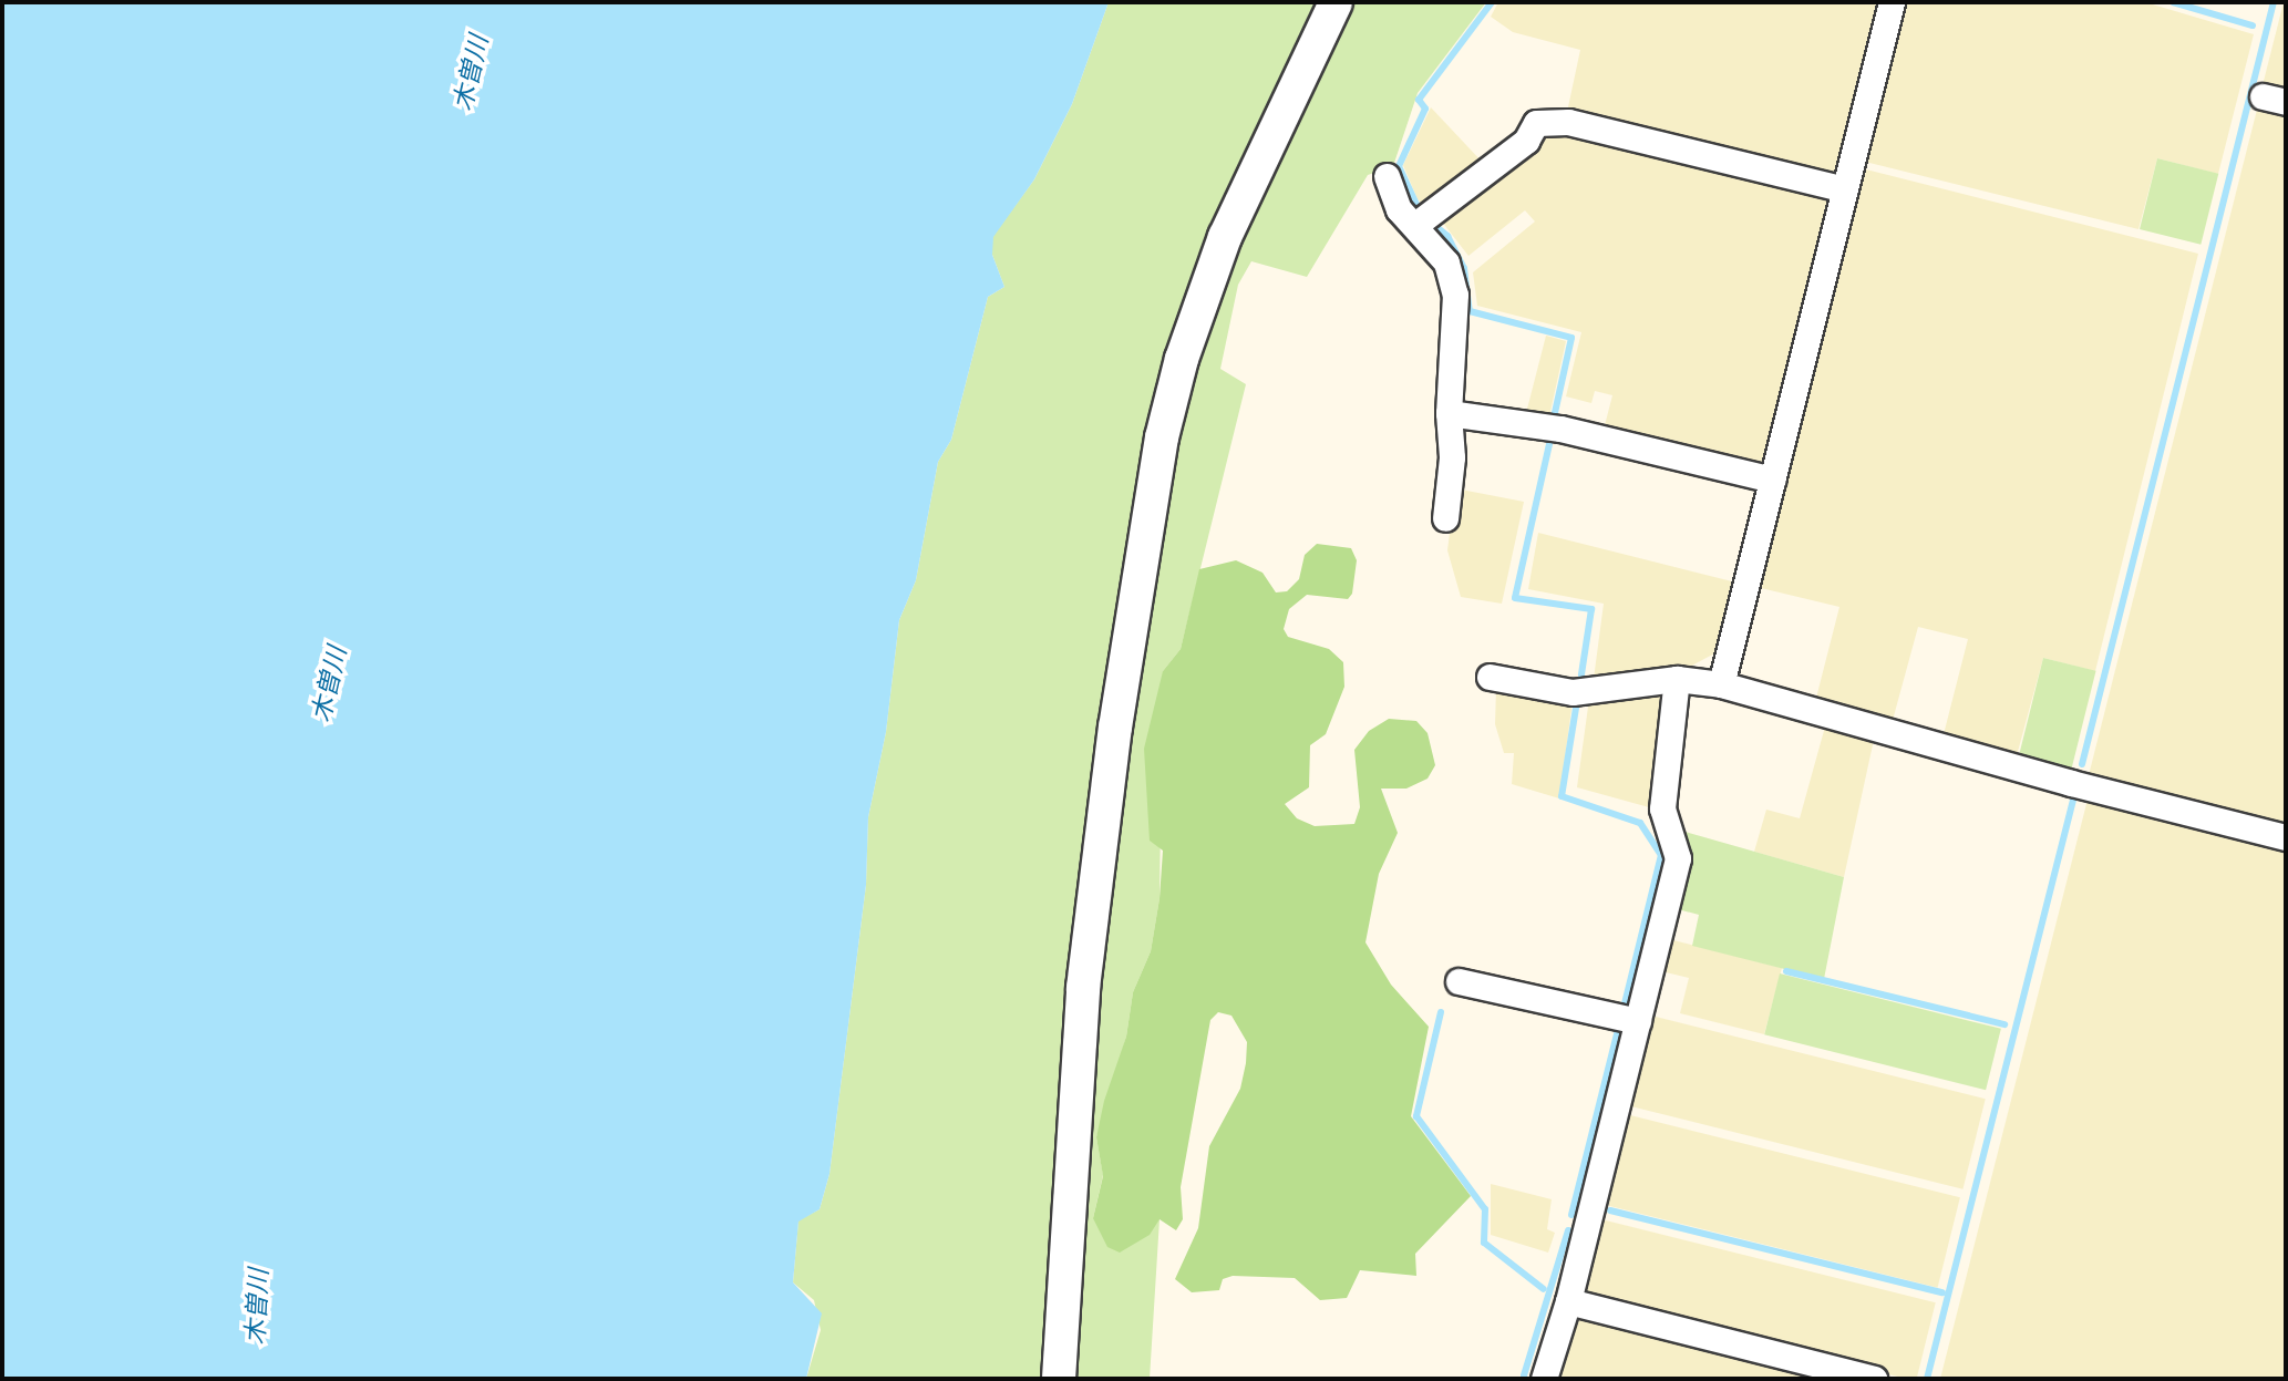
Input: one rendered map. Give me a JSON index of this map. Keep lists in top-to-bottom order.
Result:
{
  "water": ["木曽川"]
}
